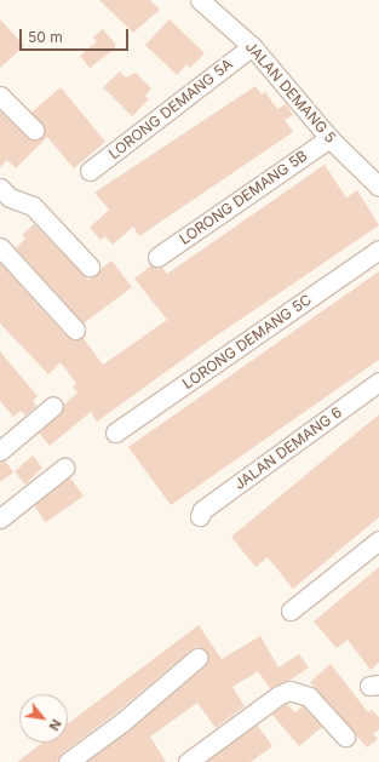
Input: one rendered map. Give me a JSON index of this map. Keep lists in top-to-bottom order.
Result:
{
  "streets": {
    "street": [
      "JALAN DEMANG 5",
      "LORONG DEMANG 5A",
      "LORONG DEMANG 5B",
      "LORONG DEMANG 5C",
      "JALAN DEMANG 6"
    ]
  },
  "crossings": [
    ["JALAN DEMANG 5", "LORONG DEMANG 5A"],
    ["JALAN DEMANG 5", "LORONG DEMANG 5B"]
  ],
  "scale_bar": "50 m",
  "north": "bottom right"
}
